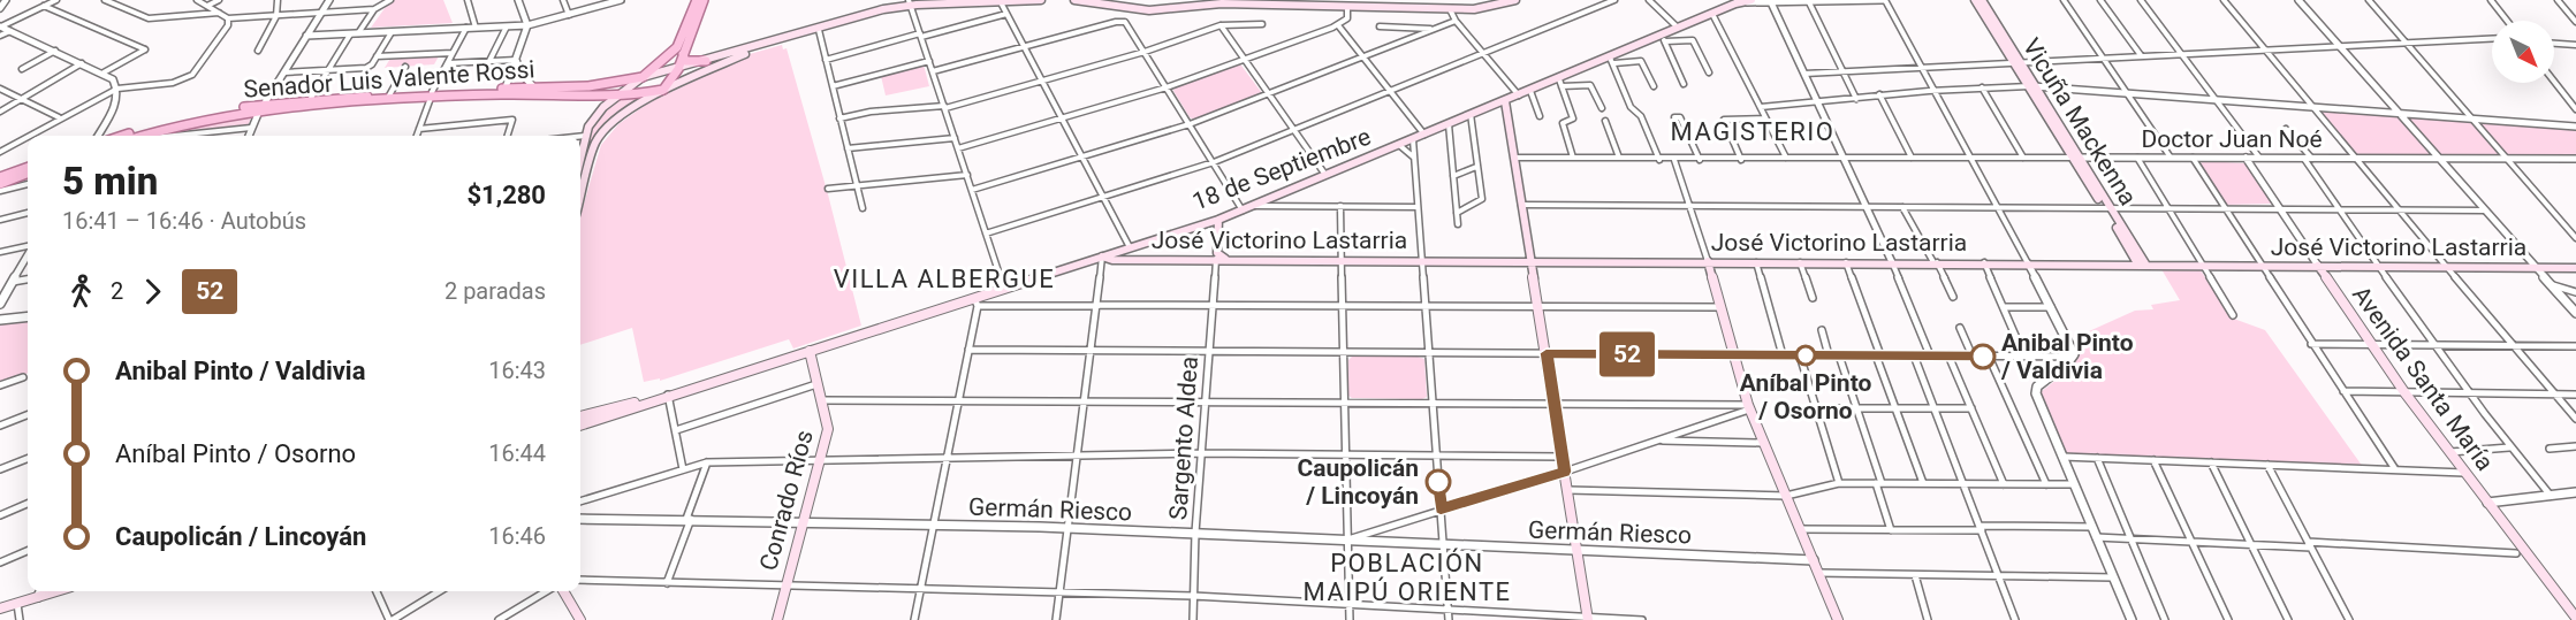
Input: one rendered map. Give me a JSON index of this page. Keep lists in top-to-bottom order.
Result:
{
  "streets": {
    "main road": [
      "Senador Luis Valente Rossi",
      "Vicuña Mackenna",
      "18 de Septiembre",
      "José Victorino Lastarria",
      "Avenida Santa María",
      "Sargento Aldea",
      "Conrado Ríos"
    ],
    "street": ["Doctor Juan Noé", "Germán Riesco"]
  },
  "crossings": [
    ["Vicuña Mackenna", "Doctor Juan Noé"],
    ["Vicuña Mackenna", "José Victorino Lastarria"],
    ["Doctor Juan Noé", "Avenida Santa María"],
    ["18 de Septiembre", "José Victorino Lastarria"],
    ["18 de Septiembre", "Sargento Aldea"],
    ["18 de Septiembre", "Conrado Ríos"],
    ["José Victorino Lastarria", "Avenida Santa María"],
    ["José Victorino Lastarria", "Sargento Aldea"],
    ["Sargento Aldea", "Germán Riesco"],
    ["Conrado Ríos", "Germán Riesco"]
  ],
  "districts": ["MAGISTERIO", "VILLA ALBERGUE", "POBLACIÓN MAIPÚ ORIENTE"],
  "places": ["Aníbal Pinto / Osorno", "Anibal Pinto / Valdivia", "Caupolicán / Lincoyán"],
  "lines": ["bus line 52"],
  "north": "bottom right",
  "page": {
    "on_map": "52",
    "heading": ["5 min", "16:41 – 16:46 · Autobús", "$1,280"],
    "legs": ["2", "52", "2 paradas"],
    "list": [
      {
        "name": "Anibal Pinto / Valdivia",
        "value": "16:43"
      },
      {
        "name": "Aníbal Pinto / Osorno",
        "value": "16:44"
      },
      {
        "name": "Caupolicán / Lincoyán",
        "value": "16:46"
      }
    ]
  }
}
